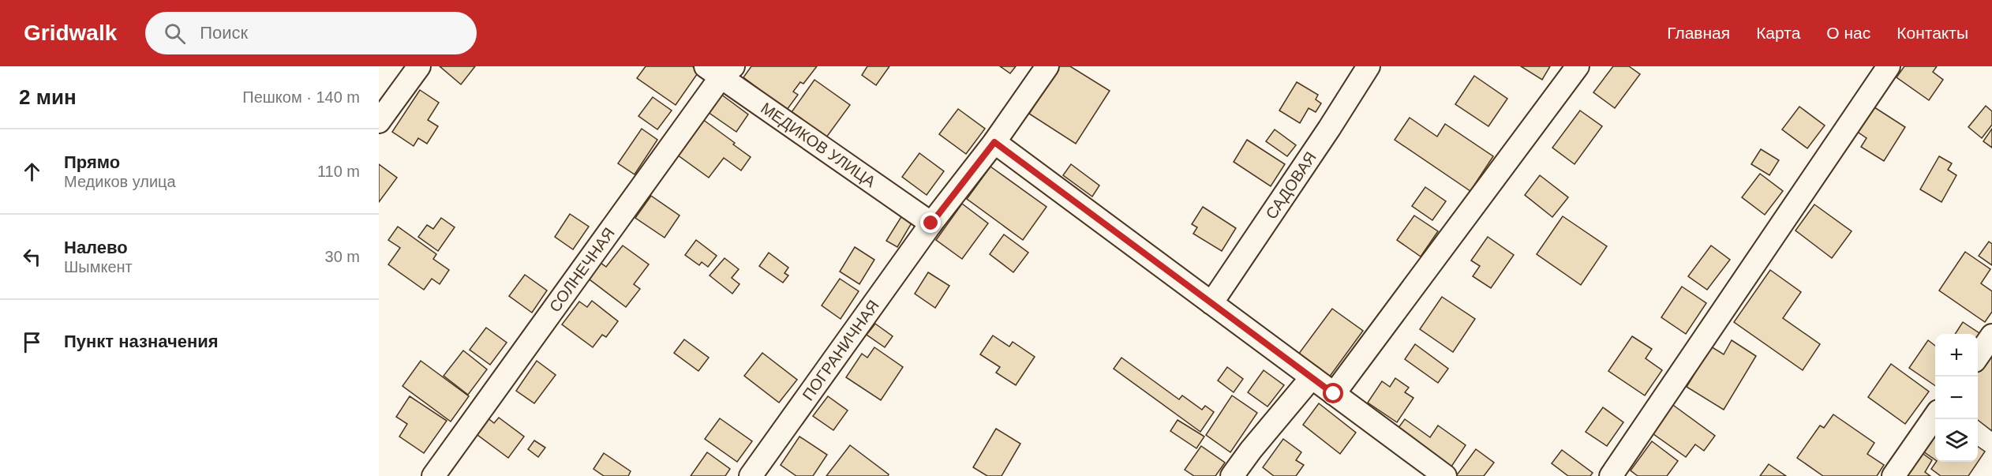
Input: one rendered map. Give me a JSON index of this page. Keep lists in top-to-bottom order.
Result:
{
  "streets": {
    "street": [
      "МЕДИКОВ УЛИЦА",
      "САДОВАЯ",
      "СОЛНЕЧНАЯ",
      "ПОГРАНИЧНАЯ"
    ]
  },
  "crossings": [
    ["МЕДИКОВ УЛИЦА", "СОЛНЕЧНАЯ"],
    ["МЕДИКОВ УЛИЦА", "ПОГРАНИЧНАЯ"]
  ],
  "page": {
    "header": "Gridwalk",
    "search": "Поиск",
    "nav": [
      "Главная",
      "Карта",
      "О нас",
      "Контакты"
    ],
    "heading": ["2 мин", "Пешком · 140 m"],
    "list": [
      ["Прямо", "Медиков улица", "110 m"],
      ["Налево", "Шымкент", "30 m"],
      "Пункт назначения"
    ],
    "map_buttons": ["+", "−"]
  }
}
